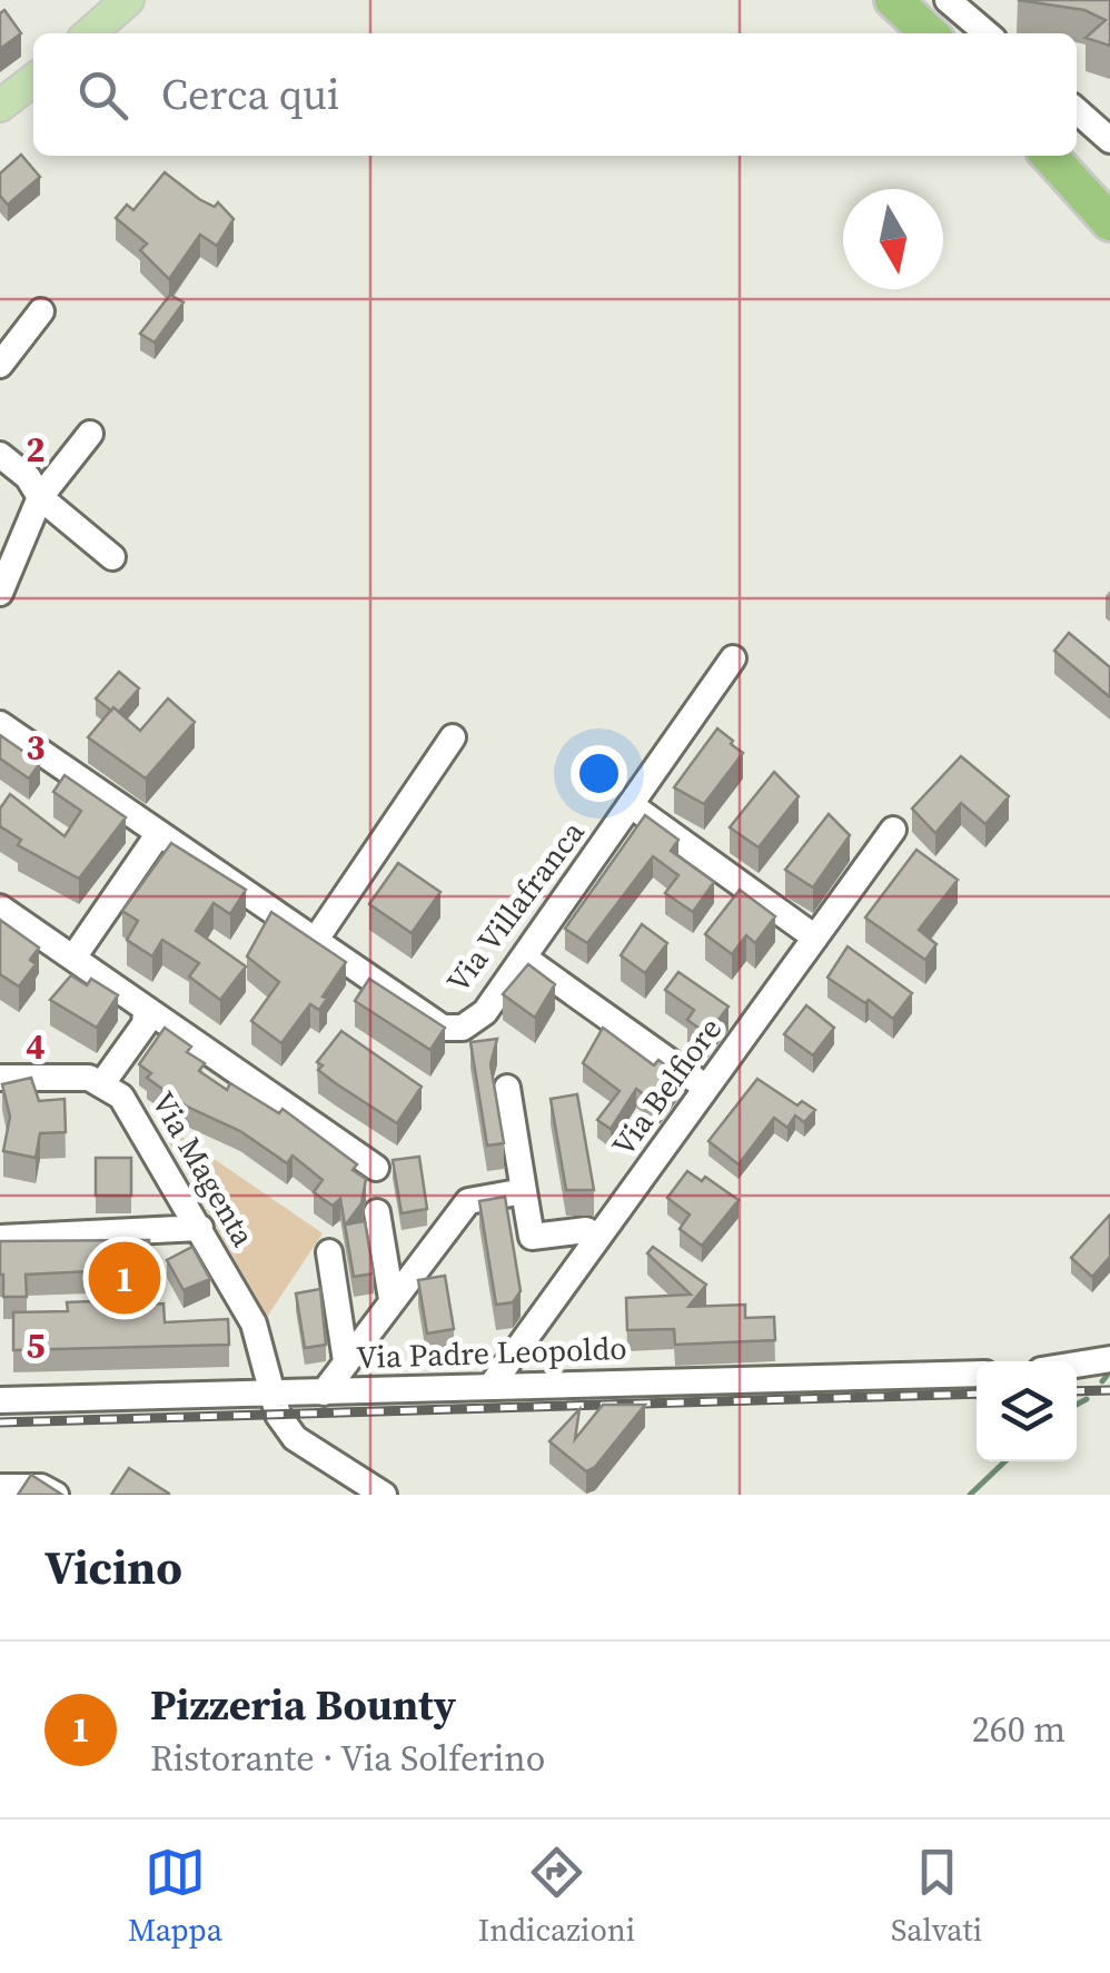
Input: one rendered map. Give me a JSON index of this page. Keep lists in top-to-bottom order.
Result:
{
  "streets": {
    "street": [
      "Via Villafranca",
      "Via Belfiore",
      "Via Magenta",
      "Via Padre Leopoldo"
    ]
  },
  "crossings": [
    ["Via Belfiore", "Via Padre Leopoldo"],
    ["Via Magenta", "Via Padre Leopoldo"]
  ],
  "north": "bottom",
  "page": {
    "search": "Cerca qui",
    "pins": "1",
    "heading": "Vicino",
    "list": [
      {
        "mark": "1",
        "name": "Pizzeria Bounty",
        "note": "Ristorante · Via Solferino",
        "value": "260 m"
      }
    ],
    "nav": ["Mappa", "Indicazioni", "Salvati"]
  },
  "grid": {
    "rows": [
      "2",
      "3",
      "4",
      "5"
    ]
  }
}
